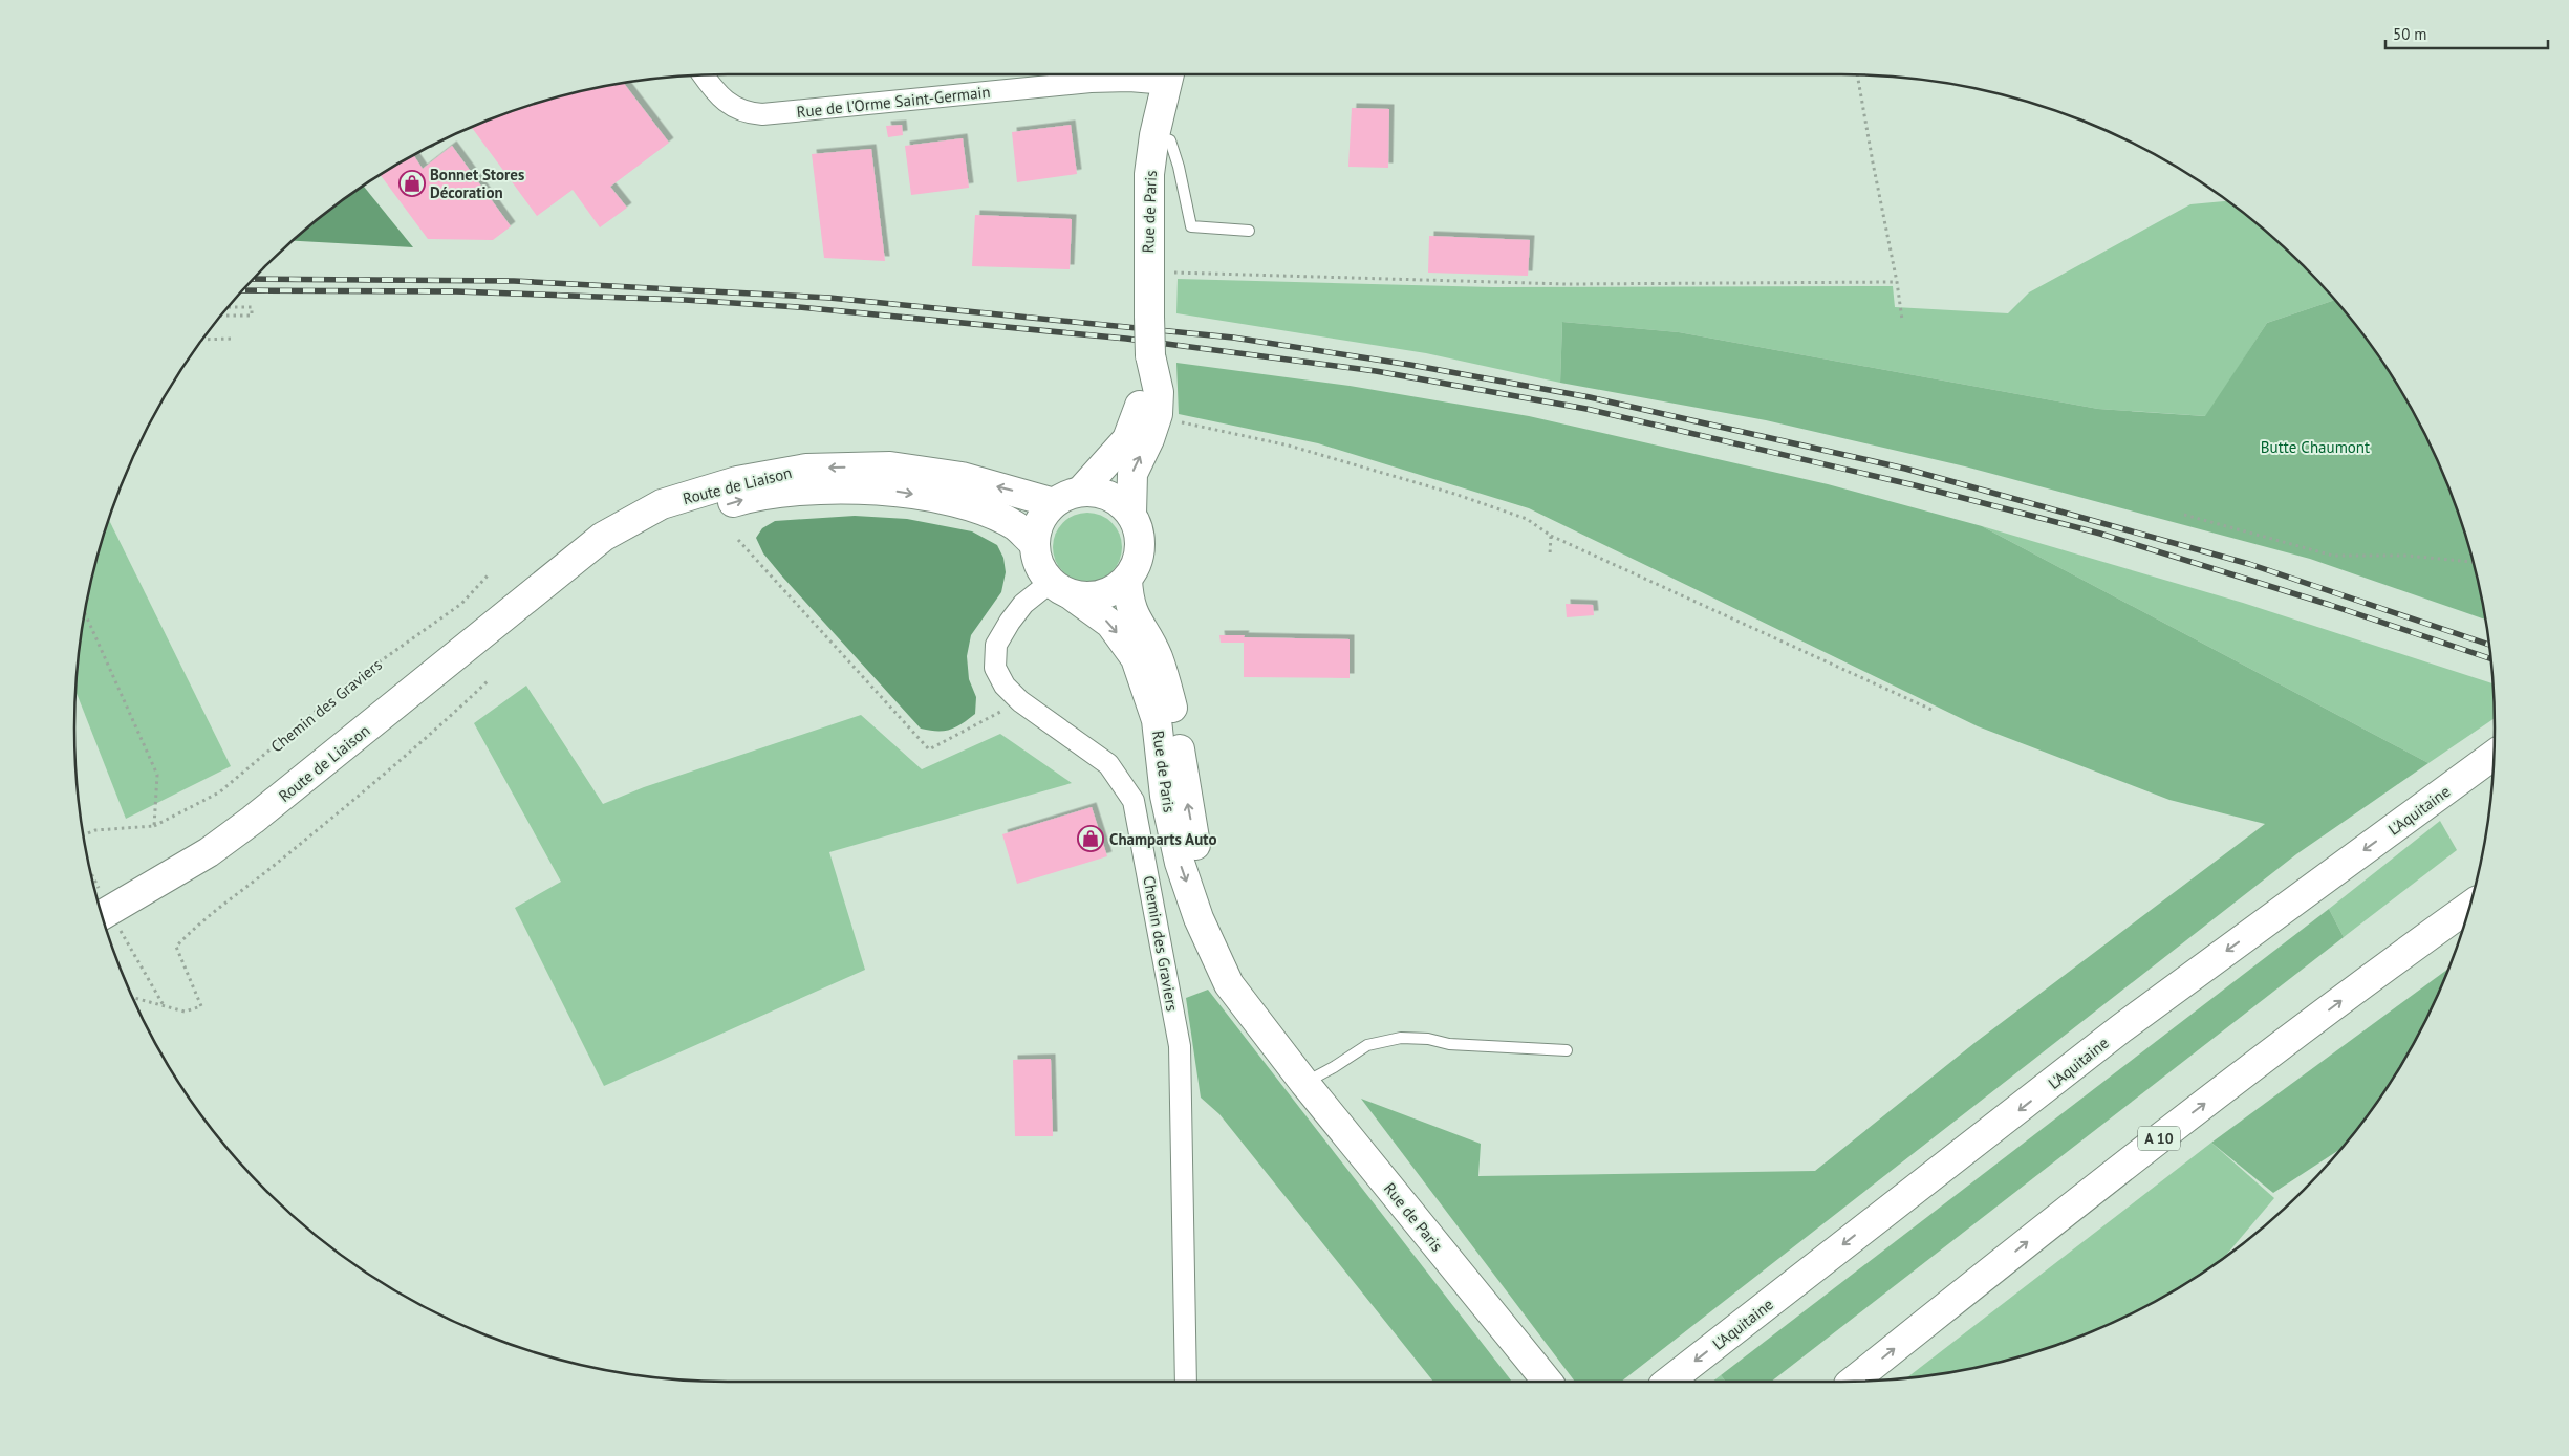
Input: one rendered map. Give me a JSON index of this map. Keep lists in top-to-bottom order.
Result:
{
  "streets": {
    "main road": [
      "Rue de Paris",
      "Route de Liaison",
      "L'Aquitaine",
      "A 10"
    ],
    "street": ["Rue de l'Orme Saint-Germain", "Chemin des Graviers"]
  },
  "crossings": [
    ["Rue de l'Orme Saint-Germain", "Rue de Paris"],
    ["Rue de Paris", "Route de Liaison"],
    ["Rue de Paris", "Chemin des Graviers"],
    ["Route de Liaison", "Chemin des Graviers"]
  ],
  "parks": ["Butte Chaumont"],
  "places": {
    "shop": ["Bonnet Stores Décoration", "Champarts Auto"]
  },
  "scale_bar": "50 m"
}
